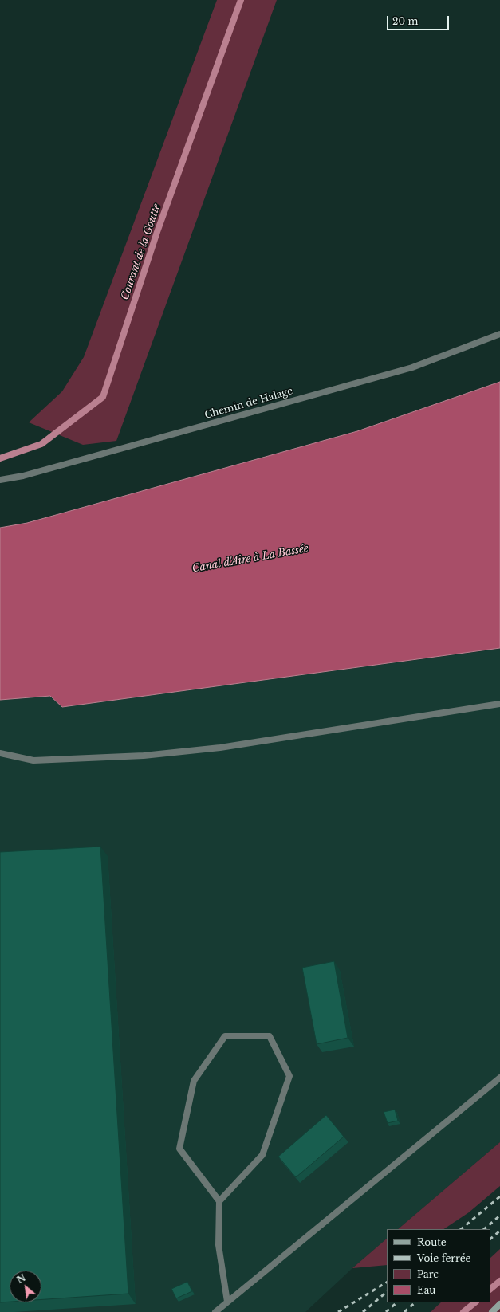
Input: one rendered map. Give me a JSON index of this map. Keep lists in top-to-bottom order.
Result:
{
  "streets": {
    "street": ["Chemin de Halage"]
  },
  "water": ["Courant de la Goutte", "Canal d'Aire à La Bassée"],
  "legend": [
    "Route",
    "Voie ferrée",
    "Parc",
    "Eau"
  ],
  "scale_bar": "20 m",
  "north": "top left"
}
